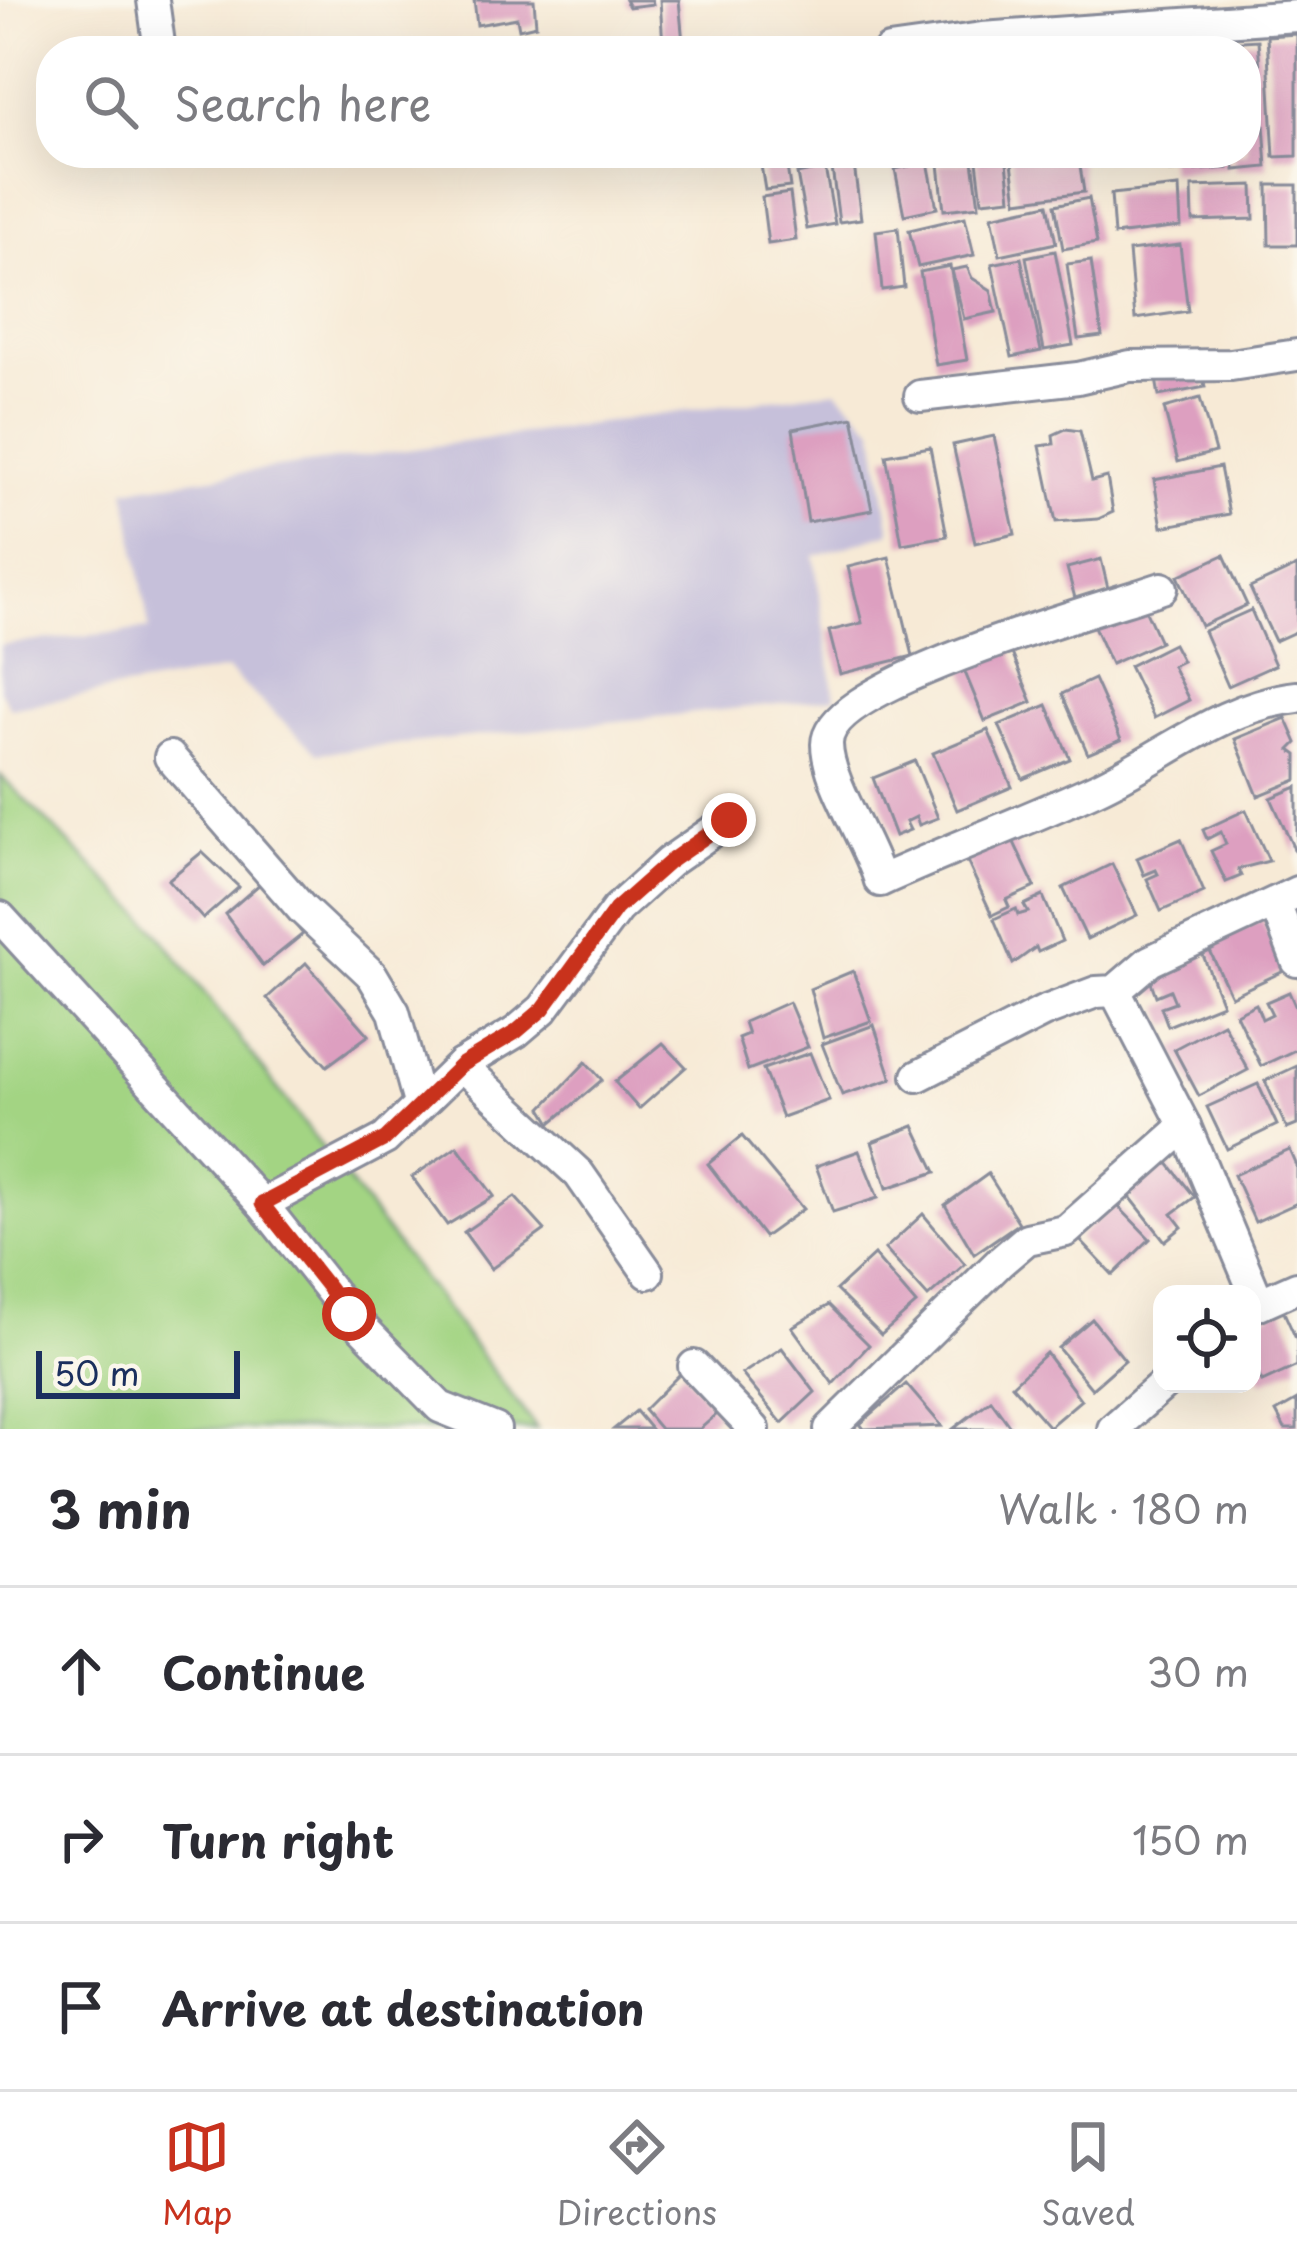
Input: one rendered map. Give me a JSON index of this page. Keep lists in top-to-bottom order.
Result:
{
  "scale_bar": "50 m",
  "page": {
    "search": "Search here",
    "scale": "50 m",
    "heading": ["3 min", "Walk · 180 m"],
    "list": [
      ["Continue", "30 m"],
      ["Turn right", "150 m"],
      "Arrive at destination"
    ],
    "nav": ["Map", "Directions", "Saved"]
  }
}
